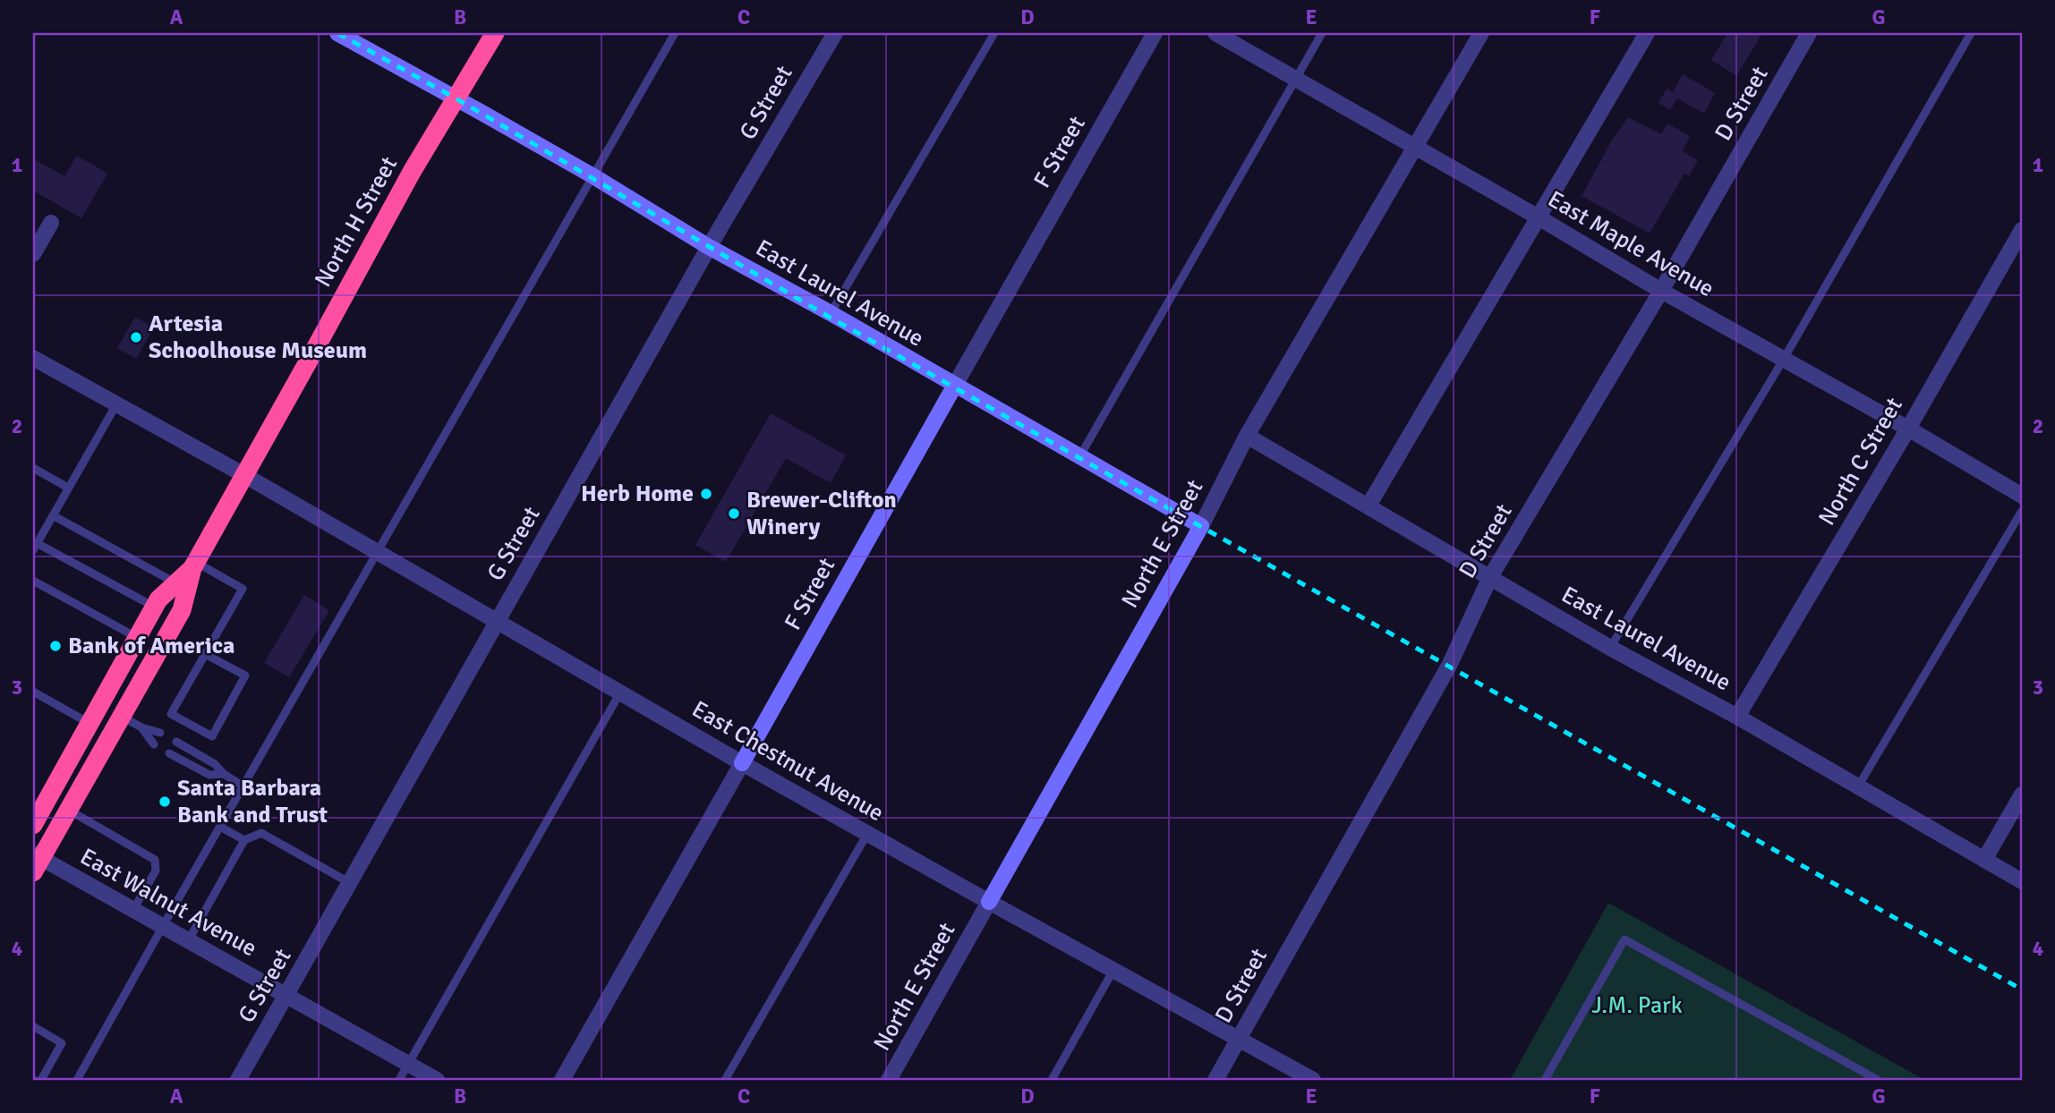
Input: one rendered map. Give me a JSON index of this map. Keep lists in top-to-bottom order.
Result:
{
  "streets": {
    "highway": ["North H Street"],
    "street": [
      "G Street",
      "D Street",
      "F Street",
      "East Maple Avenue",
      "East Laurel Avenue",
      "North C Street",
      "North E Street",
      "East Chestnut Avenue",
      "East Walnut Avenue"
    ]
  },
  "crossings": [
    ["G Street", "East Laurel Avenue"],
    ["G Street", "East Chestnut Avenue"],
    ["G Street", "East Walnut Avenue"],
    ["D Street", "East Maple Avenue"],
    ["D Street", "East Laurel Avenue"],
    ["D Street", "East Chestnut Avenue"],
    ["F Street", "East Laurel Avenue"],
    ["F Street", "East Chestnut Avenue"],
    ["North H Street", "East Laurel Avenue"],
    ["North H Street", "East Chestnut Avenue"],
    ["North H Street", "East Walnut Avenue"],
    ["East Maple Avenue", "North C Street"],
    ["East Maple Avenue", "North E Street"],
    ["East Laurel Avenue", "North C Street"],
    ["East Laurel Avenue", "North E Street"],
    ["North E Street", "East Chestnut Avenue"]
  ],
  "parks": ["J.M. Park"],
  "places": [
    "Artesia Schoolhouse Museum",
    "Herb Home",
    "Brewer-Clifton Winery",
    "Bank of America",
    "Santa Barbara Bank and Trust"
  ],
  "grid": {
    "columns": [
      "A",
      "B",
      "C",
      "D",
      "E",
      "F",
      "G"
    ],
    "rows": [
      "1",
      "2",
      "3",
      "4"
    ]
  }
}
